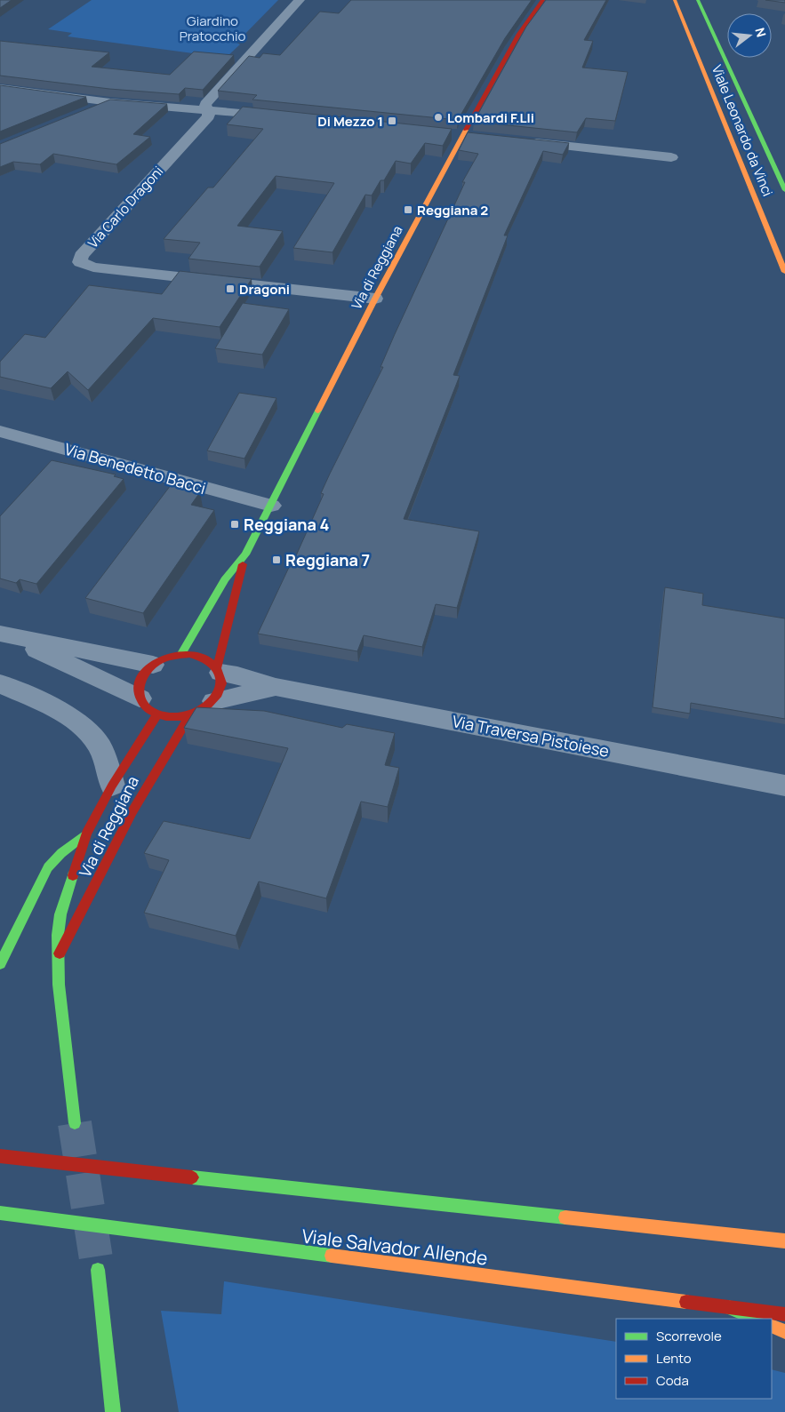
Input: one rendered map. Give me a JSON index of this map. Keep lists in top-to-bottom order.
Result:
{
  "streets": {
    "main road": ["Viale Leonardo da Vinci", "Via di Reggiana", "Viale Salvador Allende"],
    "street": ["Via Carlo Dragoni", "Via Benedetto Bacci", "Via Traversa Pistoiese"]
  },
  "crossings": [
    ["Via Carlo Dragoni", "Via di Reggiana"],
    ["Via di Reggiana", "Via Benedetto Bacci"],
    ["Via di Reggiana", "Via Traversa Pistoiese"]
  ],
  "parks": ["Giardino Pratocchio"],
  "places": {
    "other": ["Lombardi F.Lli"],
    "transit": [
      "Di Mezzo 1",
      "Reggiana 2",
      "Dragoni",
      "Reggiana 4",
      "Reggiana 7"
    ]
  },
  "legend": ["Scorrevole", "Lento", "Coda"],
  "north": "right"
}
